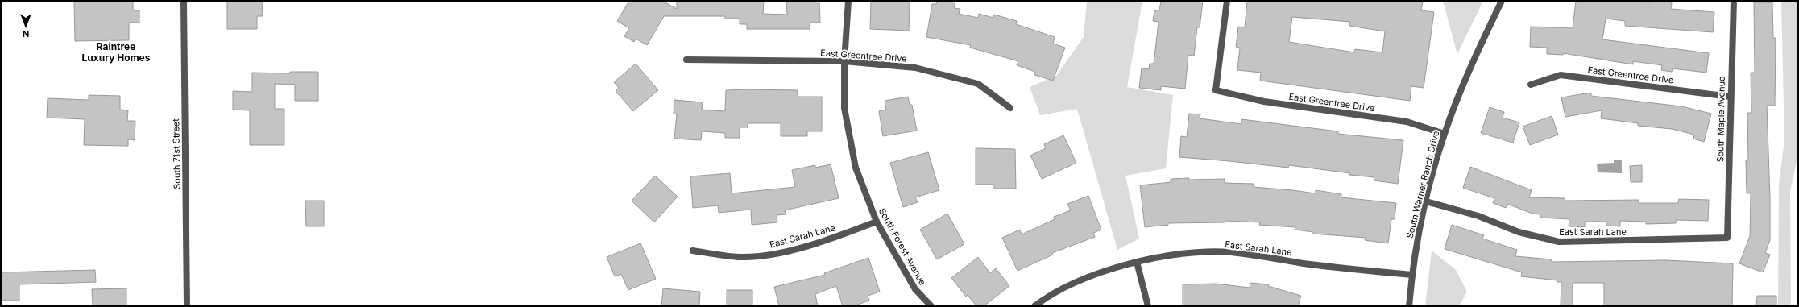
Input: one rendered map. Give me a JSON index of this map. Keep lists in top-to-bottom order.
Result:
{
  "streets": {
    "street": [
      "East Greentree Drive",
      "South Maple Avenue",
      "South 71st Street",
      "South Warner Ranch Drive",
      "East Sarah Lane",
      "South Forest Avenue"
    ]
  },
  "crossings": [
    ["East Greentree Drive", "South Maple Avenue"],
    ["East Greentree Drive", "South Warner Ranch Drive"],
    ["East Greentree Drive", "South Forest Avenue"],
    ["South Maple Avenue", "East Sarah Lane"],
    ["South Warner Ranch Drive", "East Sarah Lane"],
    ["East Sarah Lane", "South Forest Avenue"]
  ],
  "districts": ["Raintree Luxury Homes"],
  "north": "bottom"
}
